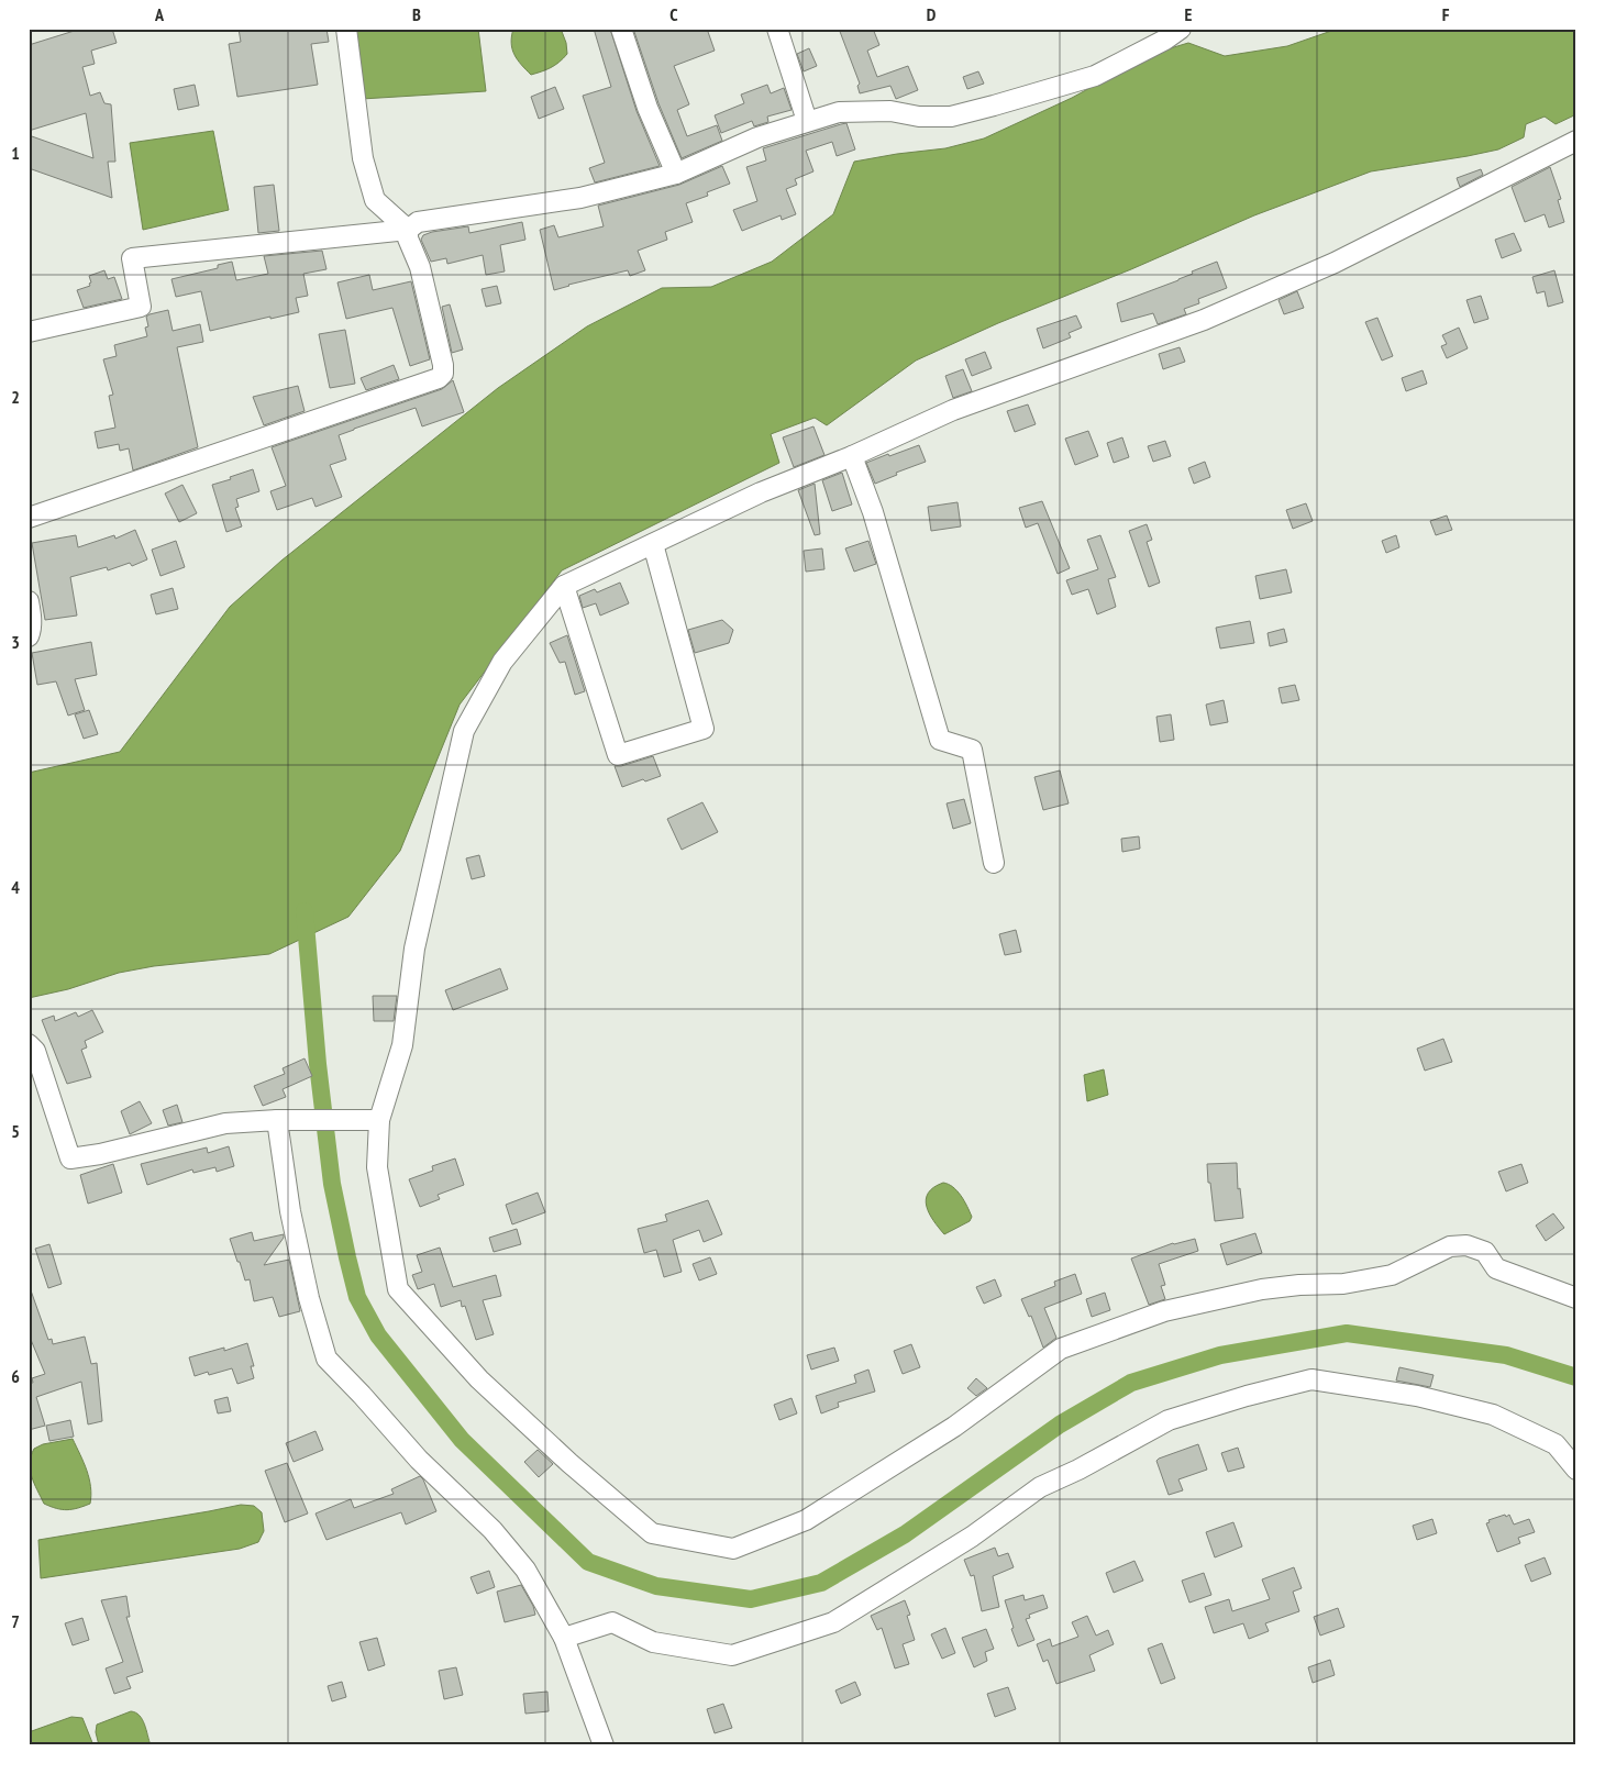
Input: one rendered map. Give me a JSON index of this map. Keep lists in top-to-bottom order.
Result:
{
  "grid": {
    "columns": [
      "A",
      "B",
      "C",
      "D",
      "E",
      "F"
    ],
    "rows": [
      "1",
      "2",
      "3",
      "4",
      "5",
      "6",
      "7"
    ]
  }
}
